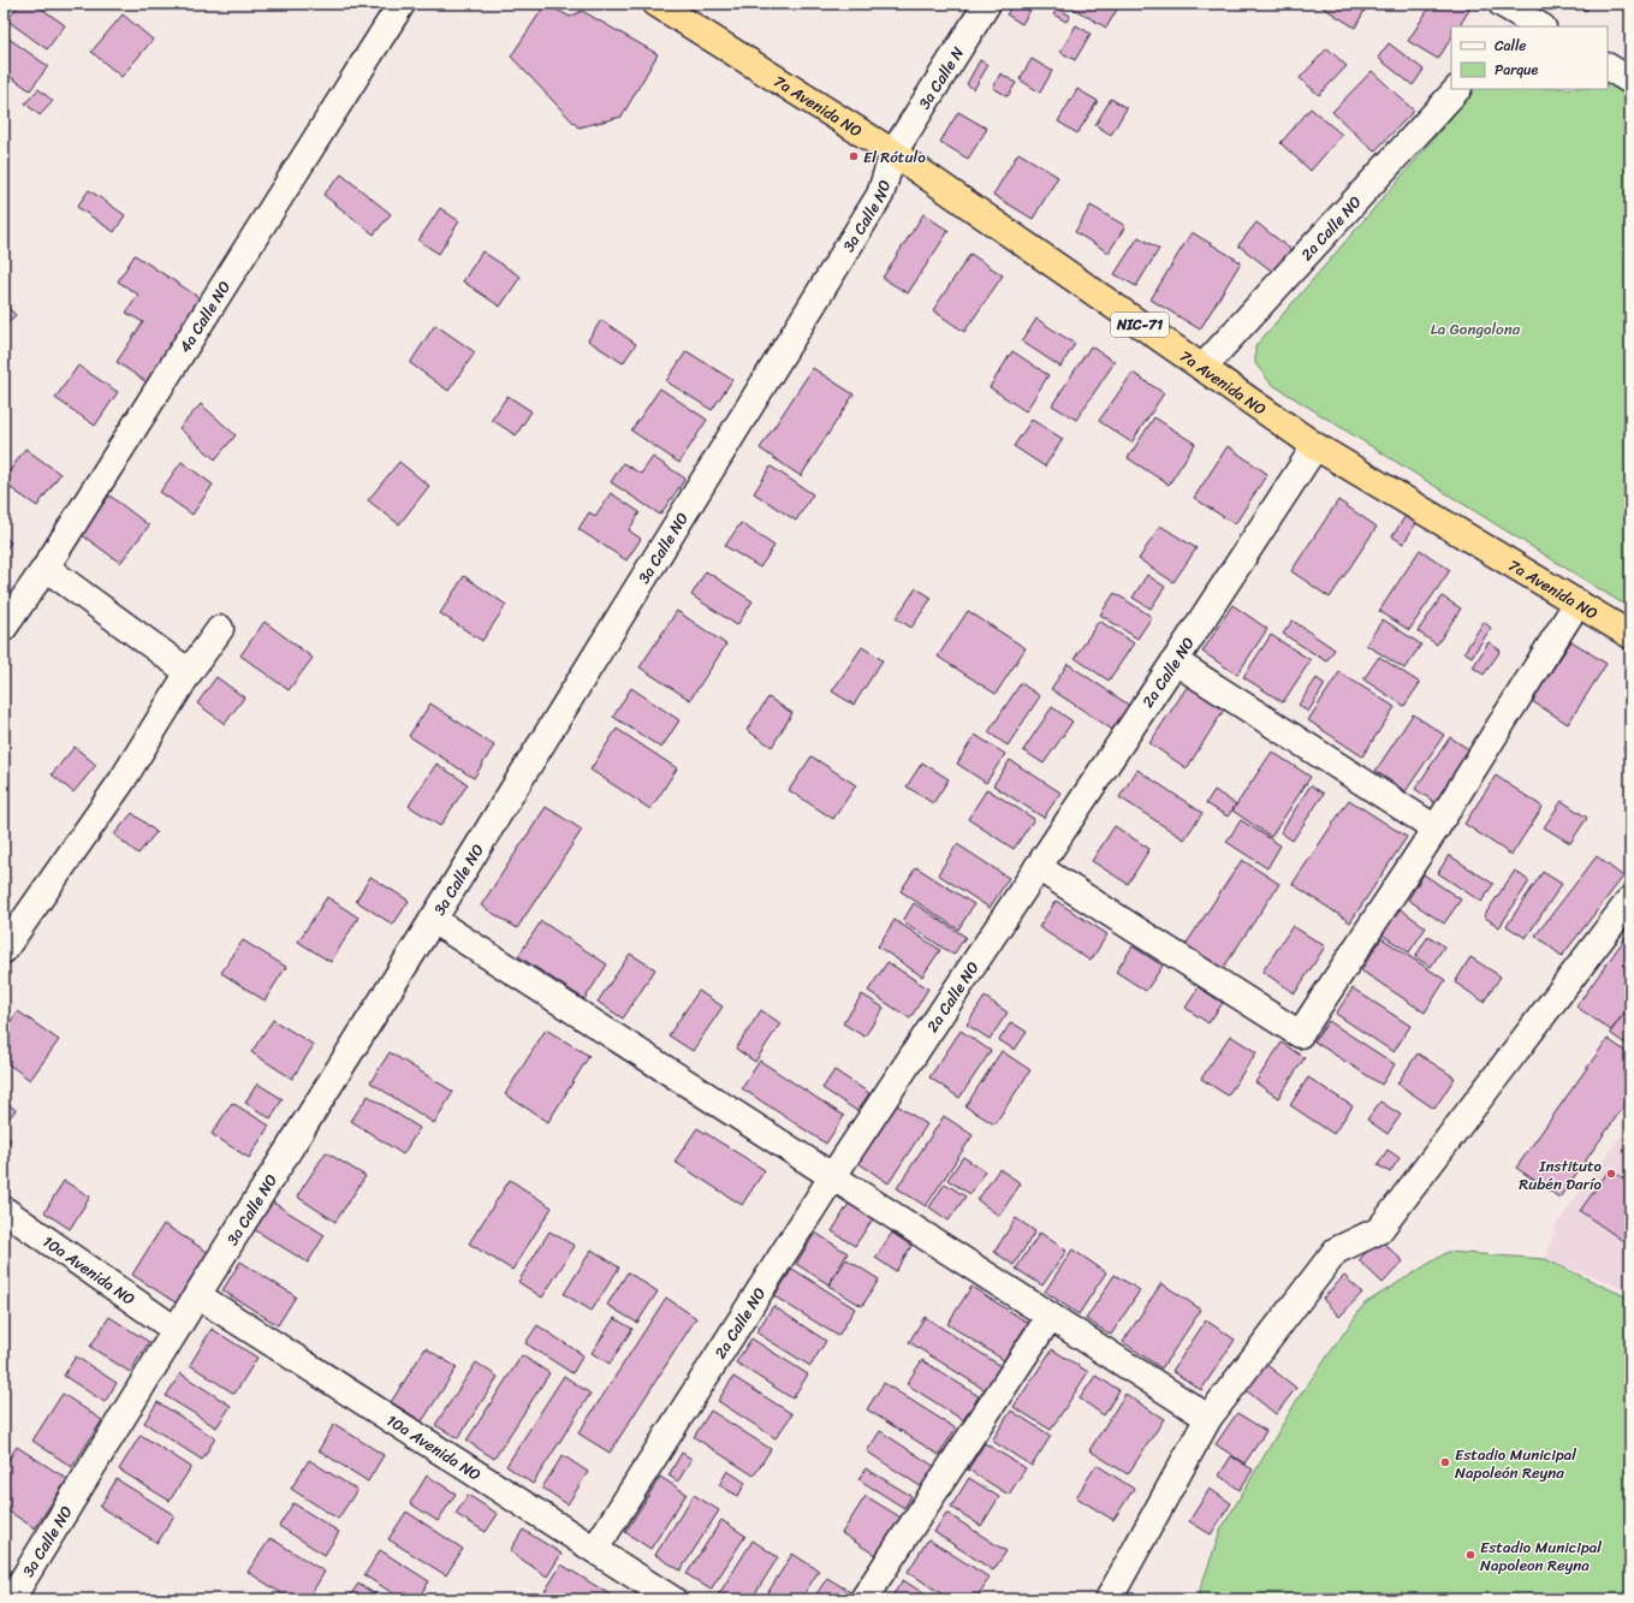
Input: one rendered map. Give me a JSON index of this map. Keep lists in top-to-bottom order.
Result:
{
  "streets": {
    "highway": ["7a Avenida NO", "NIC-71"],
    "street": [
      "3a Calle N",
      "3a Calle NO",
      "2a Calle NO",
      "4a Calle NO",
      "10a Avenida NO"
    ]
  },
  "crossings": [
    ["3a Calle N", "7a Avenida NO"],
    ["3a Calle N", "3a Calle NO"],
    ["7a Avenida NO", "3a Calle NO"],
    ["7a Avenida NO", "2a Calle NO"],
    ["3a Calle NO", "10a Avenida NO"],
    ["2a Calle NO", "10a Avenida NO"]
  ],
  "parks": ["La Gongolona"],
  "places": [
    "El Rótulo",
    "Instituto Rubén Darío",
    "Estadio Municipal Napoleón Reyna",
    "Estadio Municipal Napoleon Reyna"
  ],
  "legend": ["Calle", "Parque"]
}
